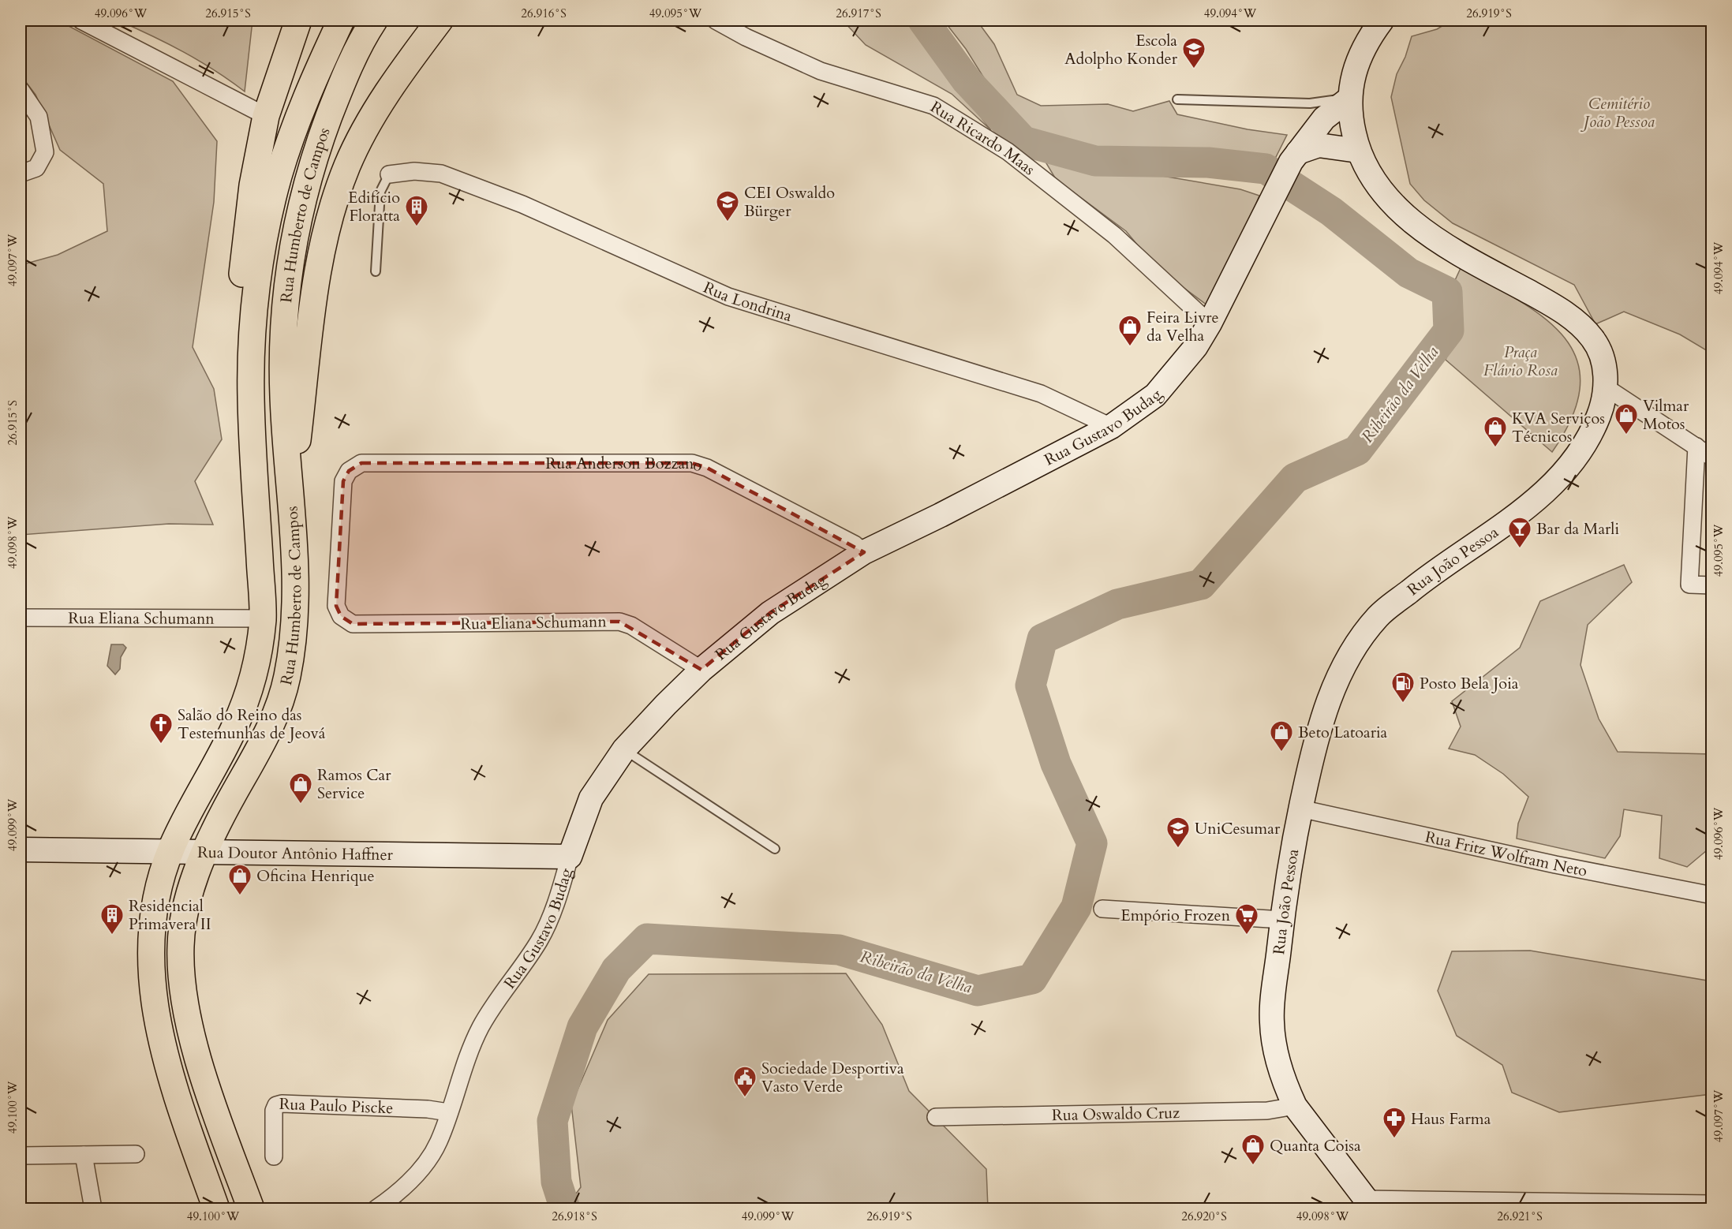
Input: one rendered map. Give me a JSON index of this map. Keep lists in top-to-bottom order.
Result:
{
  "streets": {
    "main road": ["Rua Humberto de Campos"],
    "street": [
      "Rua Ricardo Maas",
      "Rua Londrina",
      "Rua Gustavo Budag",
      "Rua Anderson Bozzano",
      "Rua João Pessoa",
      "Rua Eliana Schumann",
      "Rua Doutor Antônio Haffner",
      "Rua Fritz Wolfram Neto",
      "Rua Paulo Piscke",
      "Rua Oswaldo Cruz"
    ]
  },
  "crossings": [
    ["Rua Ricardo Maas", "Rua Gustavo Budag"],
    ["Rua Humberto de Campos", "Rua Eliana Schumann"],
    ["Rua Humberto de Campos", "Rua Doutor Antônio Haffner"],
    ["Rua Londrina", "Rua Gustavo Budag"],
    ["Rua Gustavo Budag", "Rua Anderson Bozzano"],
    ["Rua Gustavo Budag", "Rua João Pessoa"],
    ["Rua Gustavo Budag", "Rua Eliana Schumann"],
    ["Rua Gustavo Budag", "Rua Doutor Antônio Haffner"],
    ["Rua Gustavo Budag", "Rua Paulo Piscke"],
    ["Rua Anderson Bozzano", "Rua Eliana Schumann"],
    ["Rua João Pessoa", "Rua Fritz Wolfram Neto"],
    ["Rua João Pessoa", "Rua Oswaldo Cruz"]
  ],
  "water": ["Ribeirão da Velha"],
  "parks": ["Cemitério João Pessoa", "Praça Flávio Rosa"],
  "places": {
    "school or university": ["Escola Adolpho Konder", "CEI Oswaldo Bürger", "UniCesumar"],
    "building": ["Edifício Floratta", "Residencial Primavera II"],
    "shop": [
      "Feira Livre da Velha",
      "Vilmar Motos",
      "KVA Serviços Técnicos",
      "Beto Latoaria",
      "Ramos Car Service",
      "Oficina Henrique",
      "Quanta Coisa"
    ],
    "bar": ["Bar da Marli"],
    "fuel station": ["Posto Bela Joia"],
    "church": ["Salão do Reino das Testemunhas de Jeová"],
    "supermarket": ["Empório Frozen"],
    "public building": ["Sociedade Desportiva Vasto Verde"],
    "pharmacy": ["Haus Farma"]
  },
  "coordinates": [
    "49.096°W",
    "26.915°S",
    "26.916°S",
    "49.095°W",
    "26.917°S",
    "49.094°W",
    "26.919°S",
    "49.097°W",
    "49.098°W",
    "49.099°W",
    "49.100°W",
    "26.918°S",
    "26.920°S",
    "26.921°S"
  ]
}
